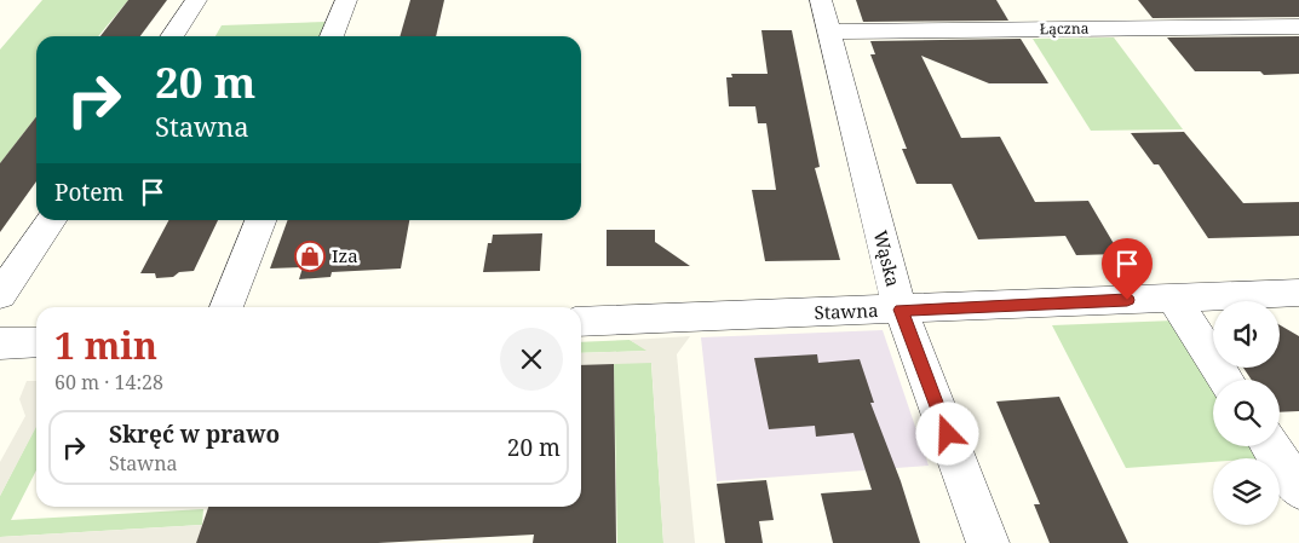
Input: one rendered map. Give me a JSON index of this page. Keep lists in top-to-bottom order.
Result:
{
  "streets": {
    "street": ["Łączna", "Wąska", "Stawna"]
  },
  "crossings": [
    ["Łączna", "Wąska"],
    ["Wąska", "Stawna"]
  ],
  "places": {
    "shop": ["Iza"]
  },
  "page": {
    "turn": ["20 m", "Stawna"],
    "then": "Potem",
    "heading": ["1 min", "60 m · 14:28"],
    "list": [
      {
        "name": "Skręć w prawo",
        "note": "Stawna",
        "value": "20 m"
      }
    ]
  }
}
